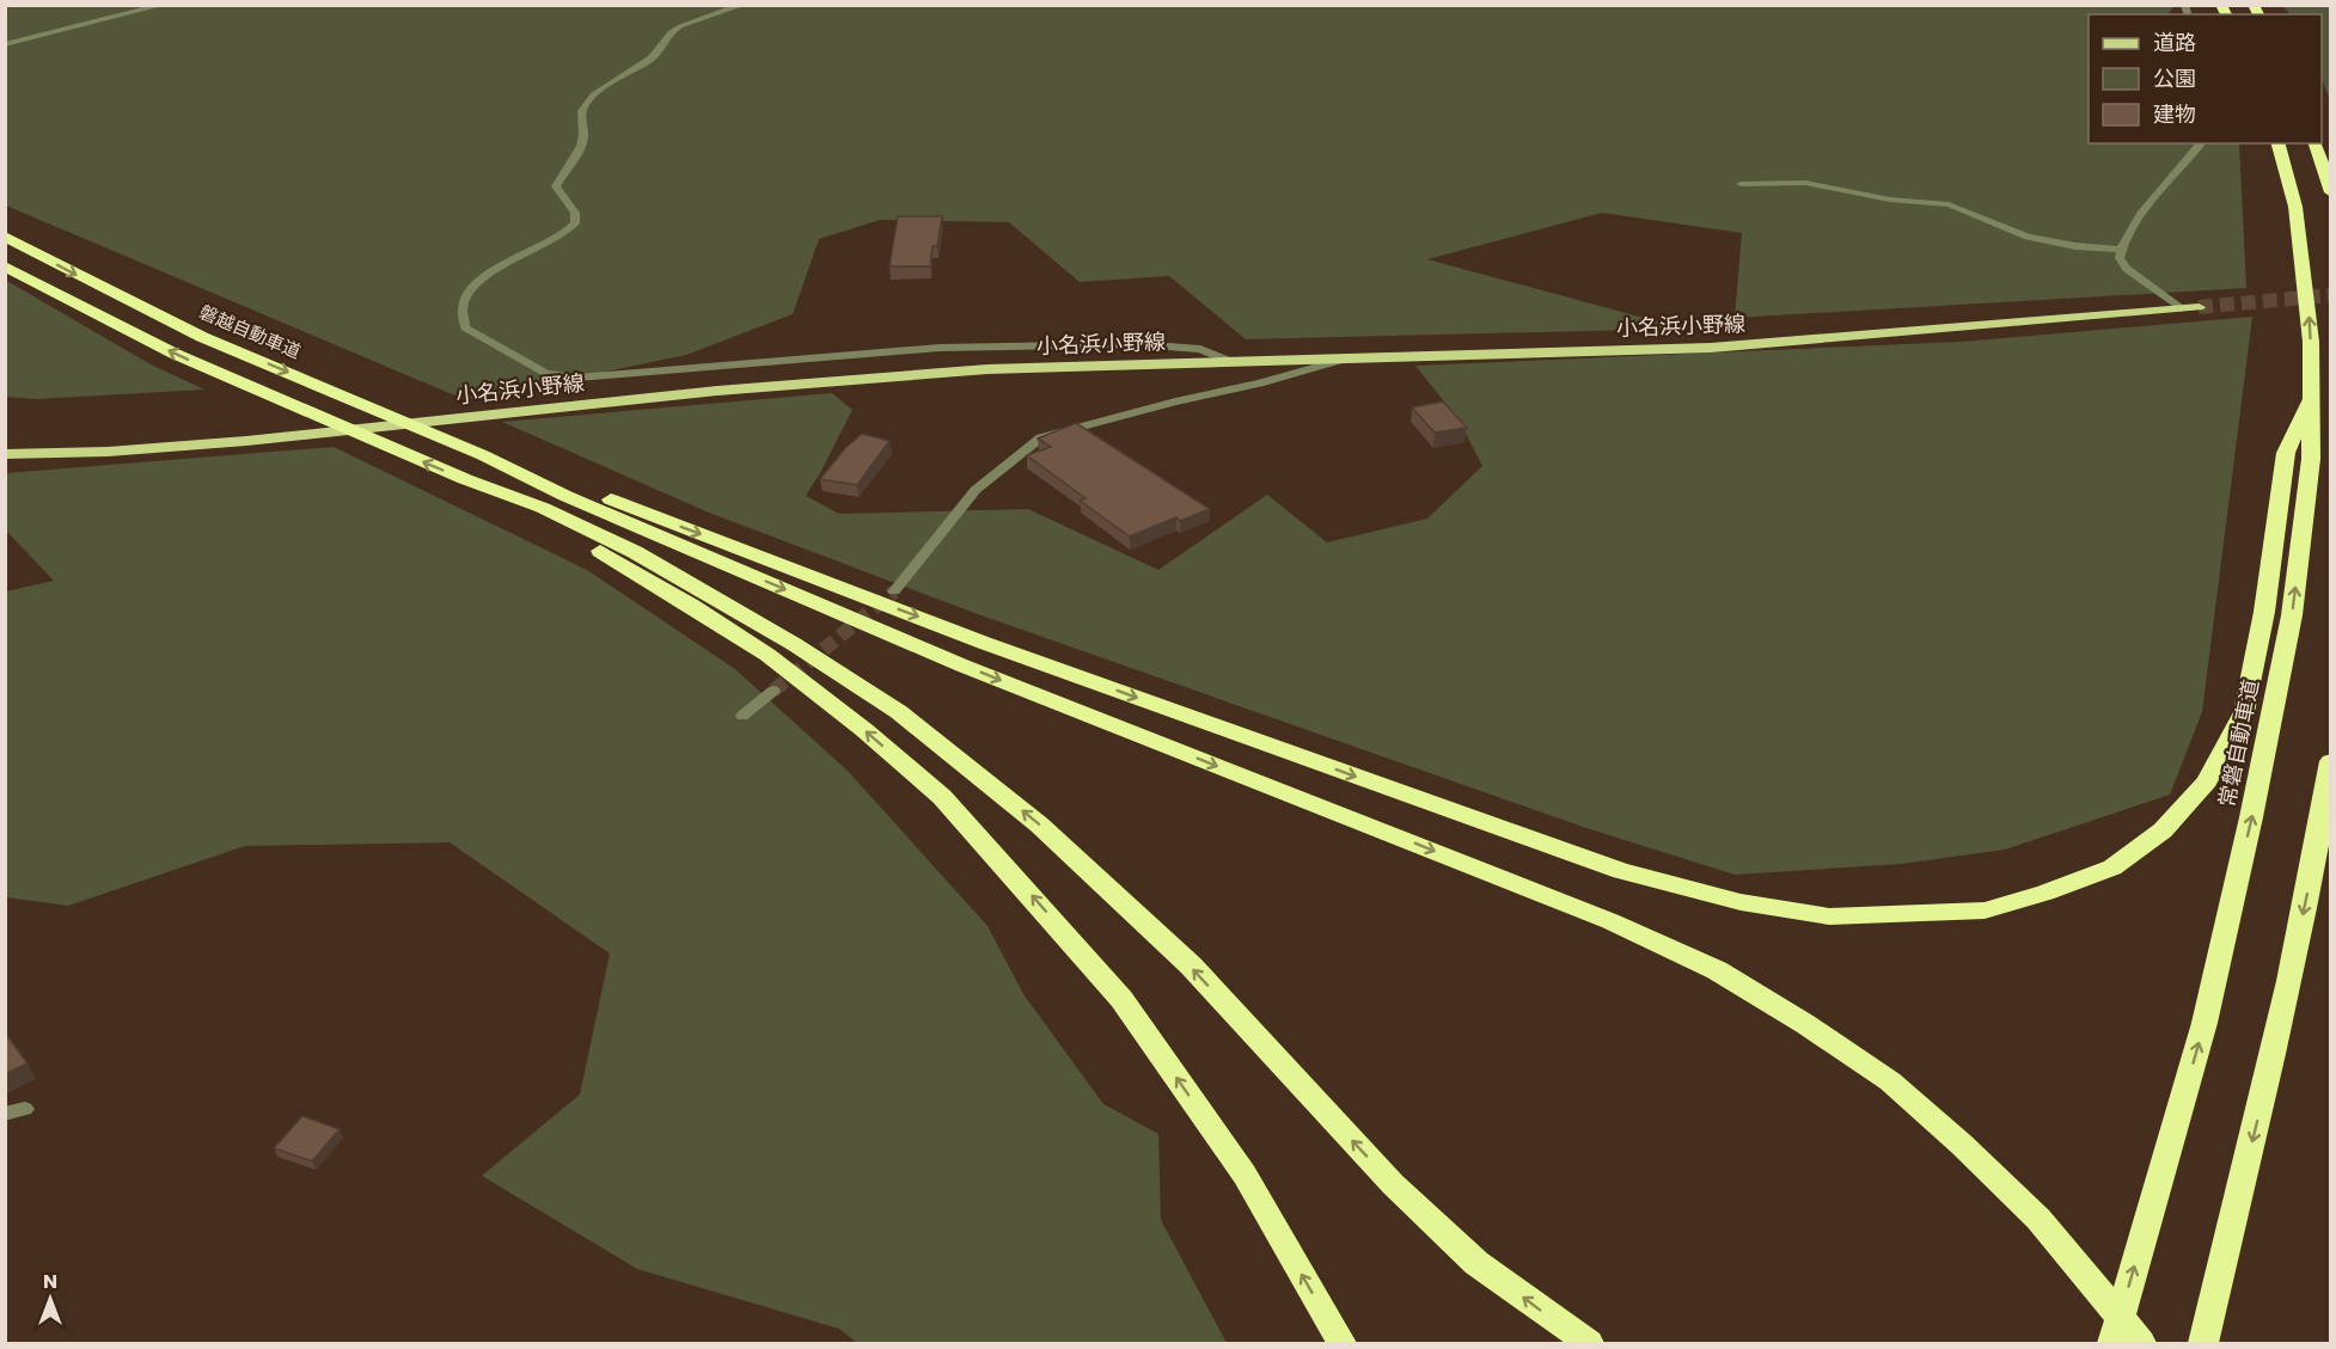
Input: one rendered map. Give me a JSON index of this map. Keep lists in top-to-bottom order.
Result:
{
  "streets": {
    "highway": ["磐越自動車道", "常磐自動車道"],
    "main road": ["小名浜小野線"]
  },
  "legend": ["道路", "公園", "建物"],
  "north": "top"
}
